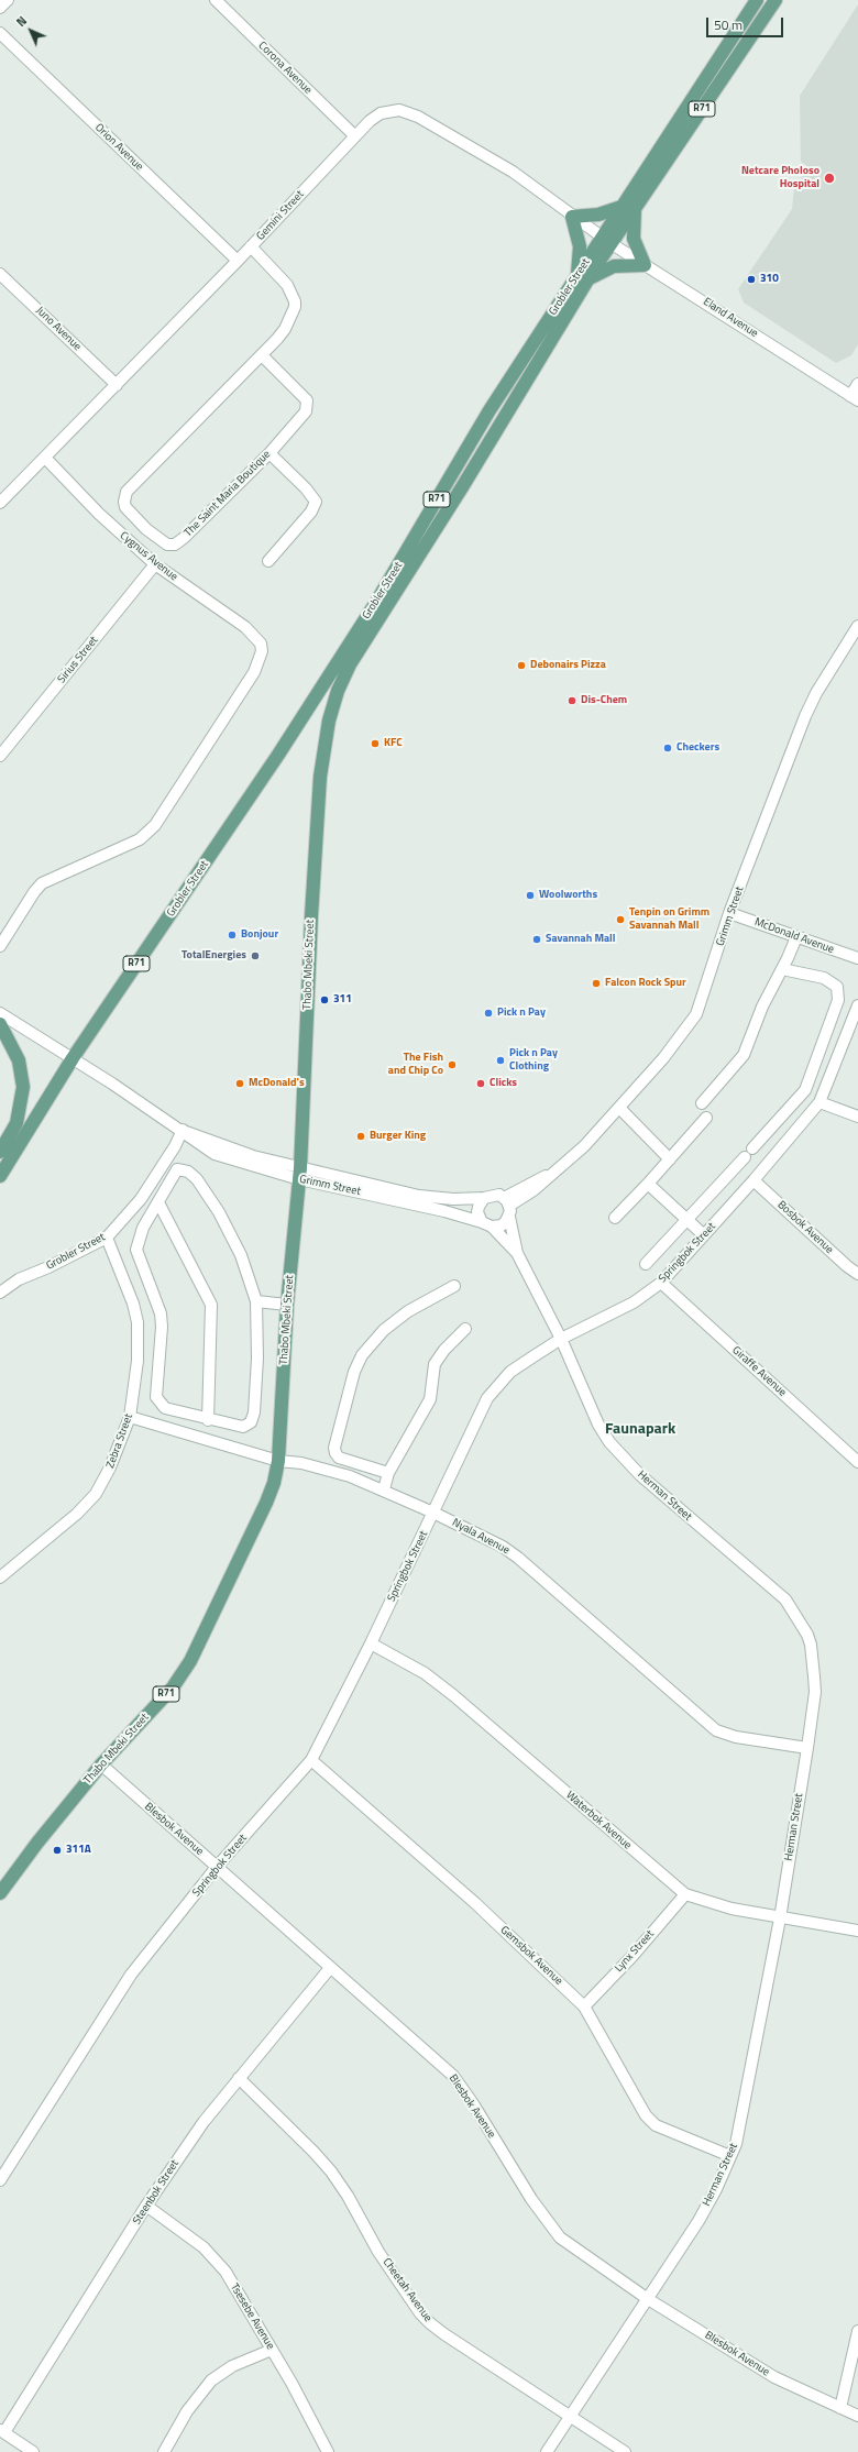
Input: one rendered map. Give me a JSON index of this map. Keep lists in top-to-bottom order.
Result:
{
  "streets": {
    "main road": ["R71", "Grobler Street", "Thabo Mbeki Street"],
    "street": [
      "Corona Avenue",
      "Orion Avenue",
      "Gemini Street",
      "Eland Avenue",
      "Juno Avenue",
      "The Saint Maria Boutique",
      "Cygnus Avenue",
      "Sirius Street",
      "Grimm Street",
      "McDonald Avenue",
      "Bosbok Avenue",
      "Springbok Street",
      "Giraffe Avenue",
      "Zebra Street",
      "Herman Street",
      "Nyala Avenue",
      "Waterbok Avenue",
      "Blesbok Avenue",
      "Lynx Street",
      "Gemsbok Avenue",
      "Steenbok Street",
      "Cheetah Avenue",
      "Tsesebe Avenue"
    ]
  },
  "crossings": [
    ["Corona Avenue", "Gemini Street"],
    ["Orion Avenue", "Gemini Street"],
    ["Gemini Street", "Grobler Street"],
    ["Gemini Street", "Eland Avenue"],
    ["Gemini Street", "Juno Avenue"],
    ["Gemini Street", "The Saint Maria Boutique"],
    ["Gemini Street", "Cygnus Avenue"],
    ["Grobler Street", "Eland Avenue"],
    ["Grobler Street", "Grimm Street"],
    ["Grobler Street", "Thabo Mbeki Street"],
    ["Grobler Street", "Zebra Street"],
    ["Cygnus Avenue", "Sirius Street"],
    ["Grimm Street", "McDonald Avenue"],
    ["Grimm Street", "Thabo Mbeki Street"],
    ["Grimm Street", "Herman Street"],
    ["Thabo Mbeki Street", "Nyala Avenue"],
    ["Thabo Mbeki Street", "Blesbok Avenue"],
    ["Bosbok Avenue", "Springbok Street"],
    ["Springbok Street", "Giraffe Avenue"],
    ["Springbok Street", "Herman Street"],
    ["Springbok Street", "Nyala Avenue"],
    ["Springbok Street", "Waterbok Avenue"],
    ["Springbok Street", "Blesbok Avenue"],
    ["Springbok Street", "Gemsbok Avenue"],
    ["Zebra Street", "Nyala Avenue"],
    ["Herman Street", "Nyala Avenue"],
    ["Herman Street", "Waterbok Avenue"],
    ["Herman Street", "Blesbok Avenue"],
    ["Herman Street", "Gemsbok Avenue"],
    ["Herman Street", "Cheetah Avenue"],
    ["Waterbok Avenue", "Lynx Street"],
    ["Blesbok Avenue", "Steenbok Street"],
    ["Lynx Street", "Gemsbok Avenue"],
    ["Steenbok Street", "Cheetah Avenue"],
    ["Steenbok Street", "Tsesebe Avenue"]
  ],
  "districts": ["Faunapark"],
  "places": [
    "Netcare Pholoso Hospital",
    "310",
    "Debonairs Pizza",
    "Dis-Chem",
    "KFC",
    "Checkers",
    "Woolworths",
    "Tenpin on Grimm Savannah Mall",
    "Bonjour",
    "Savannah Mall",
    "TotalEnergies",
    "Falcon Rock Spur",
    "311",
    "Pick n Pay",
    "Pick n Pay Clothing",
    "The Fish and Chip Co",
    "McDonald's",
    "Clicks",
    "Burger King",
    "311A"
  ],
  "scale_bar": "50 m",
  "north": "top left"
}
